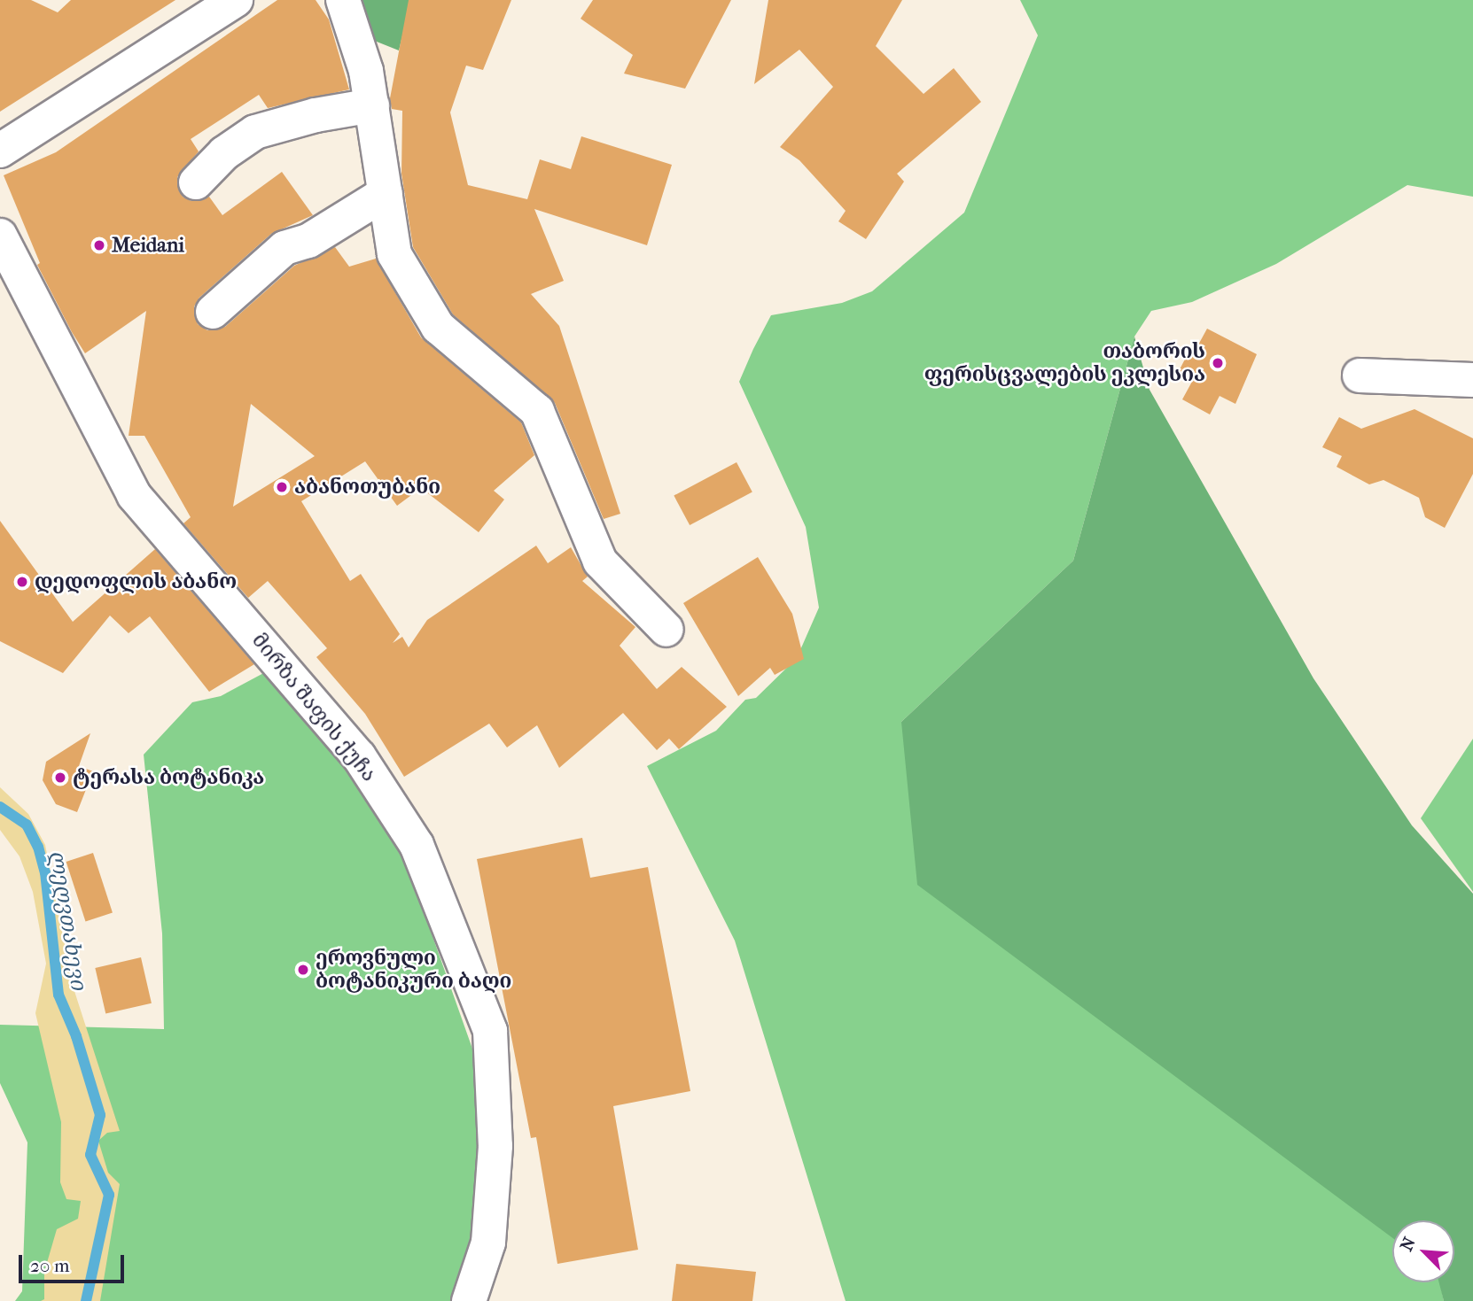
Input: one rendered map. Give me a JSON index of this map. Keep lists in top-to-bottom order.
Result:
{
  "streets": {
    "street": ["მირზა შაფის ქუჩა"]
  },
  "water": ["ლეღვთახევი"],
  "places": [
    "Meidani",
    "თაბორის ფერისცვალების ეკლესია",
    "აბანოთუბანი",
    "დედოფლის აბანო",
    "ტერასა ბოტანიკა",
    "ეროვნული ბოტანიკური ბაღი"
  ],
  "scale_bar": "20 m",
  "north": "top left"
}
